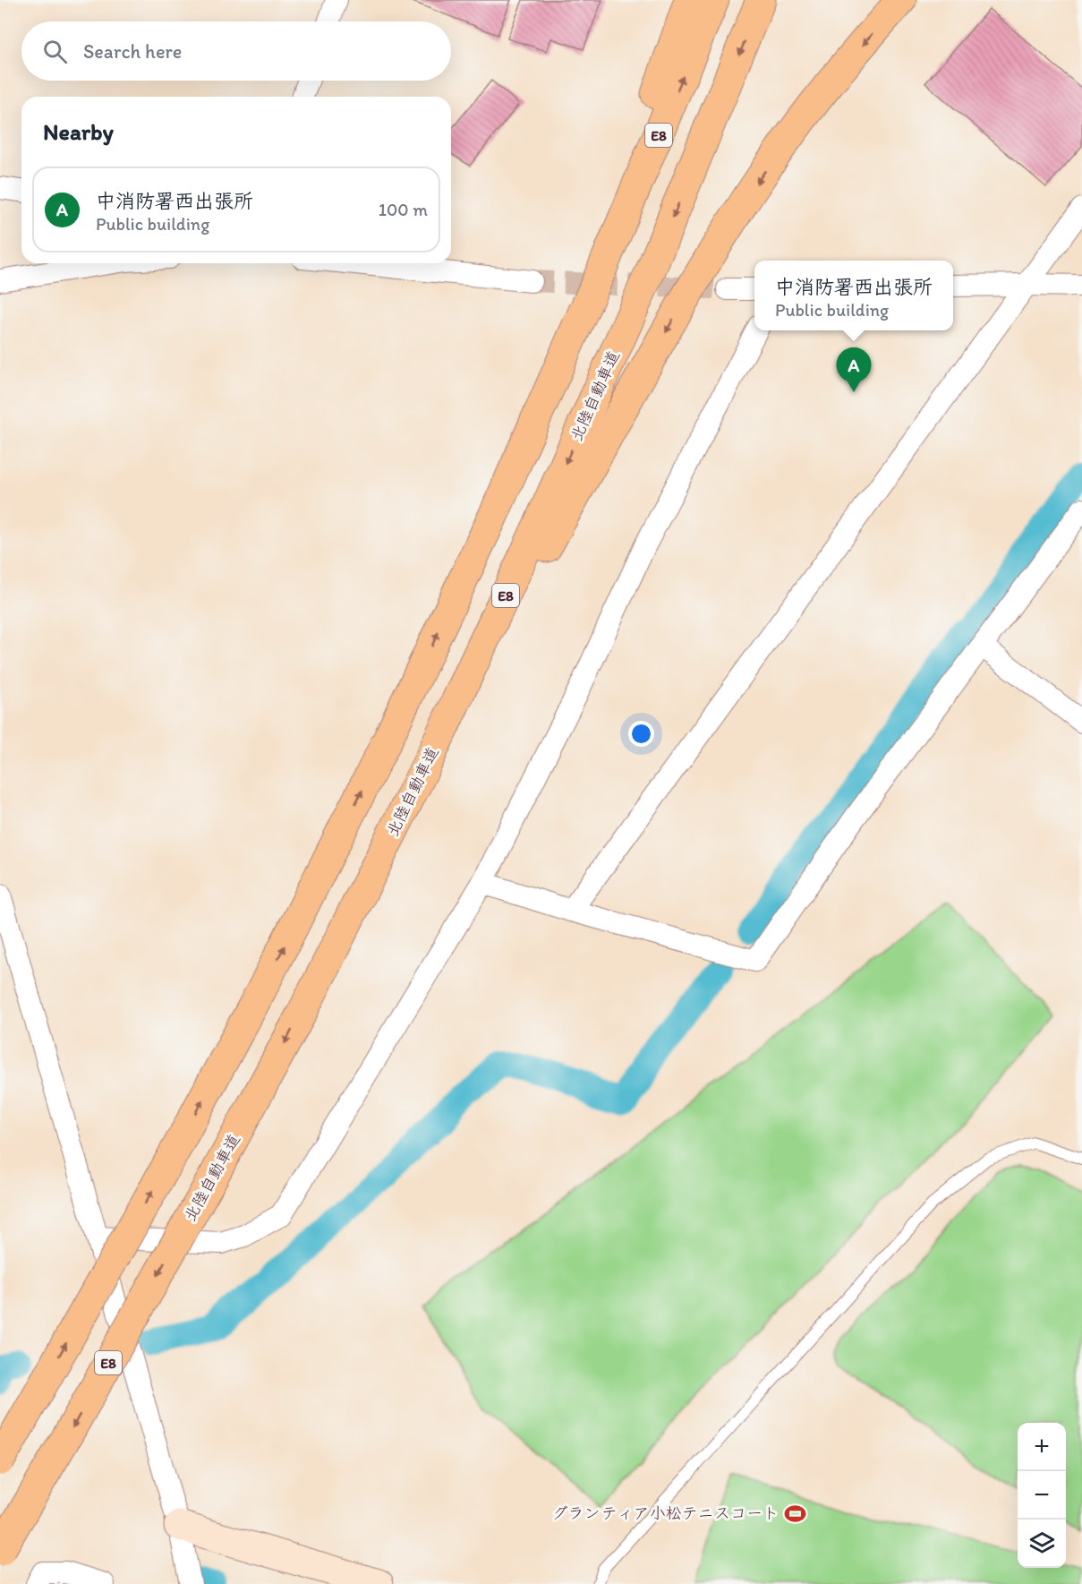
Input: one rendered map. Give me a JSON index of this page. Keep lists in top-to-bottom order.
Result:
{
  "streets": {
    "highway": ["E8", "北陸自動車道"]
  },
  "places": {
    "sports": ["グランティア小松テニスコート"]
  },
  "page": {
    "search": "Search here",
    "heading": "Nearby",
    "list": [
      {
        "mark": "A",
        "name": "中消防署西出張所",
        "note": "Public building",
        "value": "100 m"
      }
    ],
    "popup": ["中消防署西出張所", "Public building"],
    "pins": "A",
    "map_buttons": ["+", "−"]
  }
}
